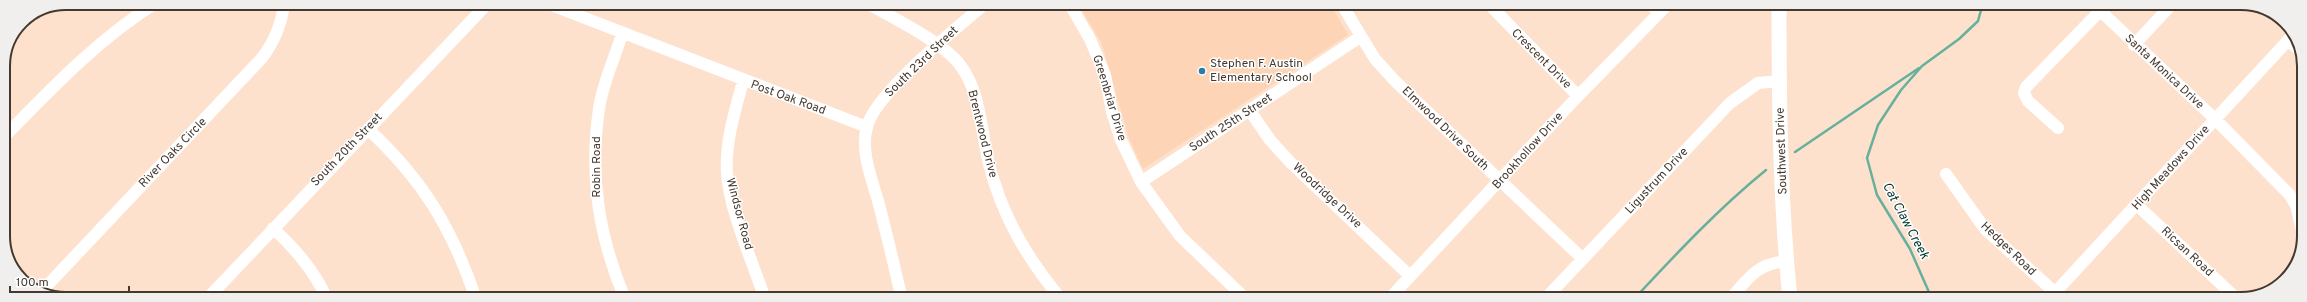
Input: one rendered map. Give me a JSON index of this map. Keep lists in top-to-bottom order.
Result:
{
  "streets": {
    "main road": ["Southwest Drive"],
    "street": [
      "Crescent Drive",
      "South 23rd Street",
      "Santa Monica Drive",
      "Post Oak Road",
      "Greenbriar Drive",
      "South 25th Street",
      "Elmwood Drive South",
      "Brentwood Drive",
      "South 20th Street",
      "Brookhollow Drive",
      "River Oaks Circle",
      "Robin Road",
      "High Meadows Drive",
      "Ligustrum Drive",
      "Woodridge Drive",
      "Windsor Road",
      "Hedges Road",
      "Ricsan Road"
    ]
  },
  "crossings": [
    ["Crescent Drive", "Brookhollow Drive"],
    ["South 23rd Street", "Post Oak Road"],
    ["South 23rd Street", "Brentwood Drive"],
    ["Santa Monica Drive", "High Meadows Drive"],
    ["Post Oak Road", "Robin Road"],
    ["Post Oak Road", "Windsor Road"],
    ["Greenbriar Drive", "South 25th Street"],
    ["South 25th Street", "Elmwood Drive South"],
    ["South 25th Street", "Woodridge Drive"],
    ["Elmwood Drive South", "Brookhollow Drive"],
    ["Elmwood Drive South", "Ligustrum Drive"],
    ["Brookhollow Drive", "Woodridge Drive"],
    ["Southwest Drive", "Ligustrum Drive"],
    ["High Meadows Drive", "Ricsan Road"]
  ],
  "water": ["Cat Claw Creek"],
  "places": ["Stephen F. Austin Elementary School"],
  "scale_bar": "100 m"
}
